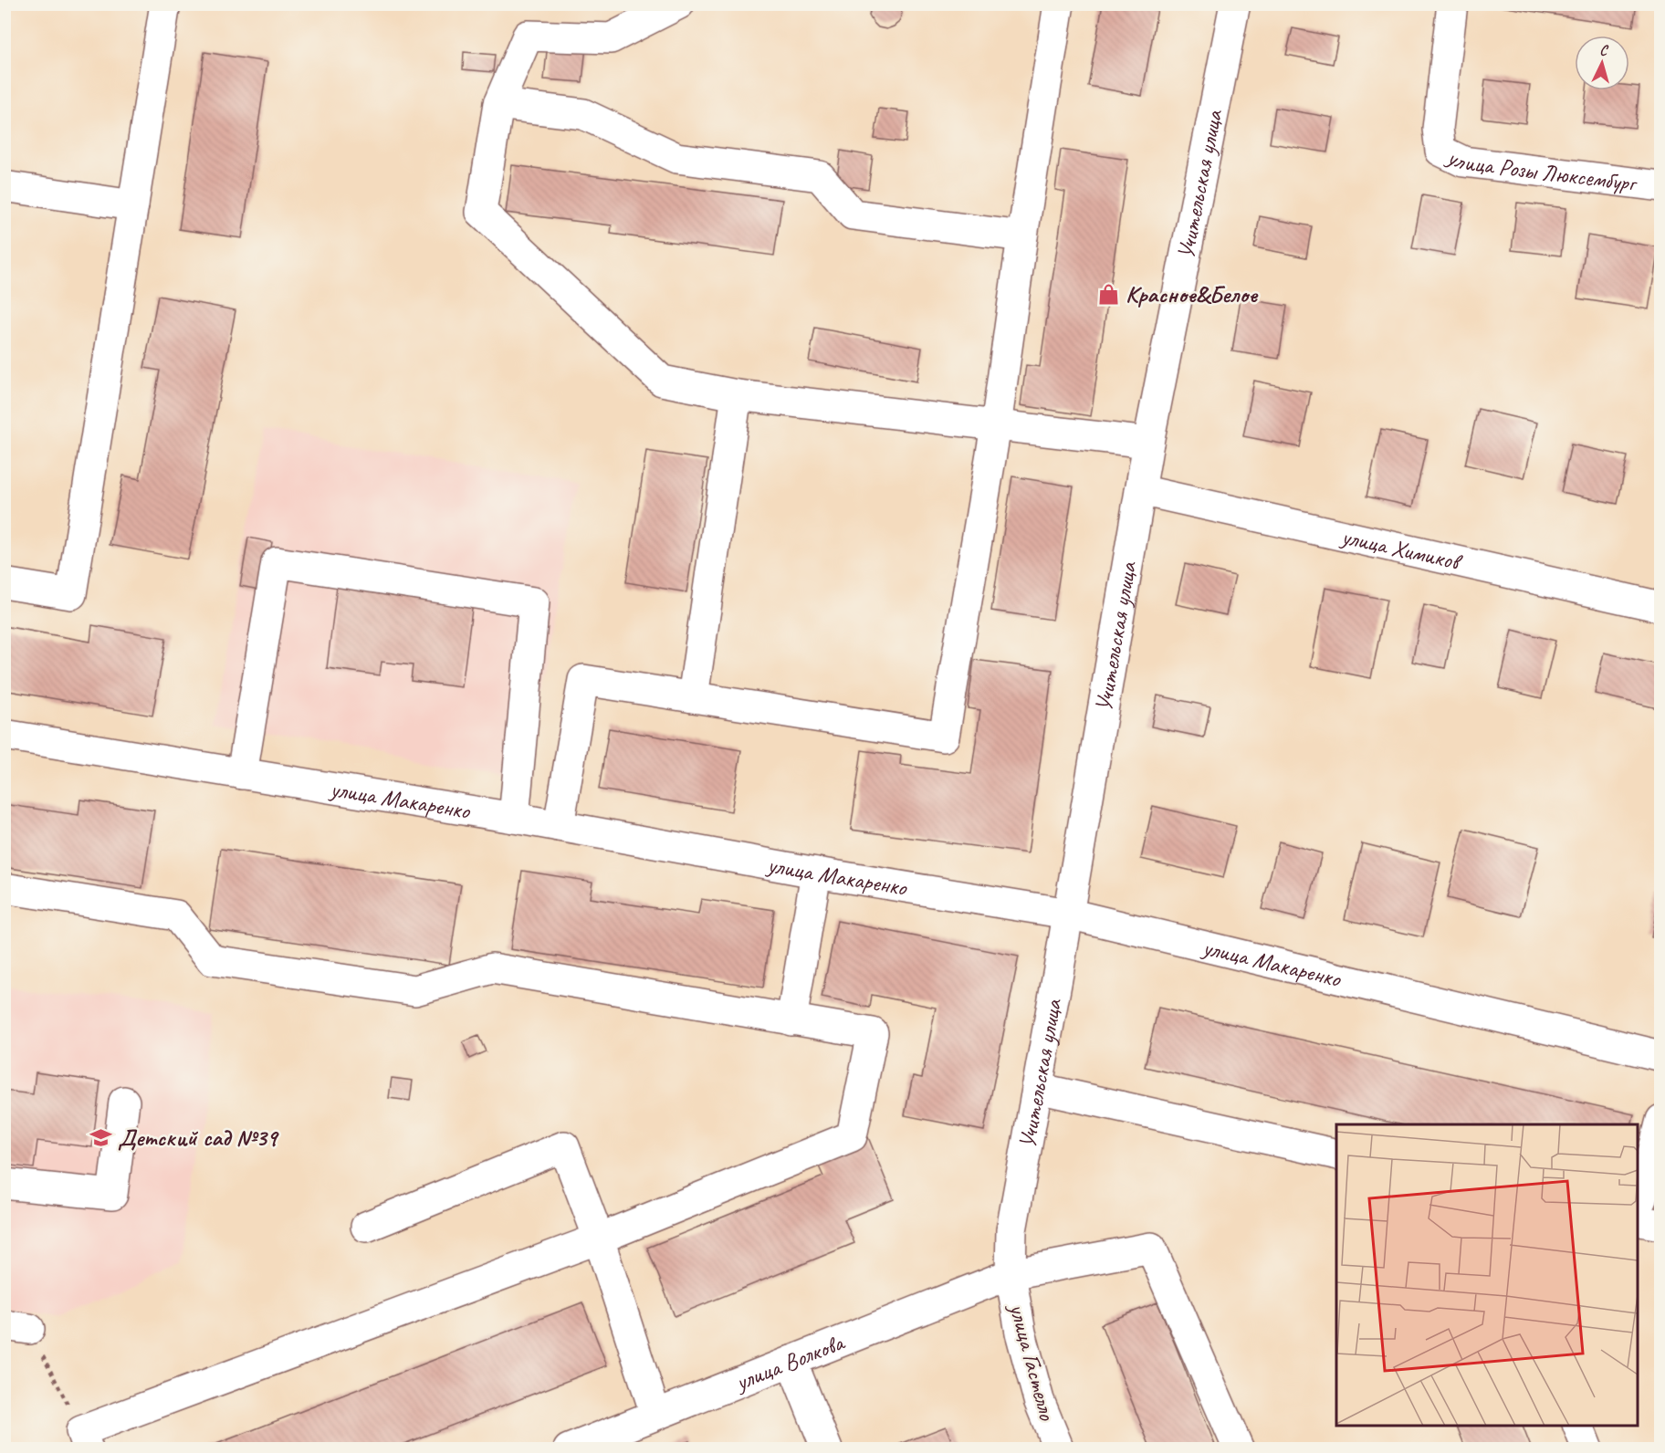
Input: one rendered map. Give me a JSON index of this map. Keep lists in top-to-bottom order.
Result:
{
  "streets": {
    "street": [
      "улица Розы Люксембург",
      "Учительская улица",
      "улица Химиков",
      "улица Макаренко",
      "улица Волкова",
      "улица Гастелло"
    ]
  },
  "crossings": [
    ["Учительская улица", "улица Химиков"],
    ["Учительская улица", "улица Макаренко"],
    ["Учительская улица", "улица Волкова"],
    ["Учительская улица", "улица Гастелло"],
    ["улица Волкова", "улица Гастелло"]
  ],
  "places": {
    "shop": ["Красное&Белое"],
    "school or university": ["Детский сад №39"]
  },
  "north": "top"
}
